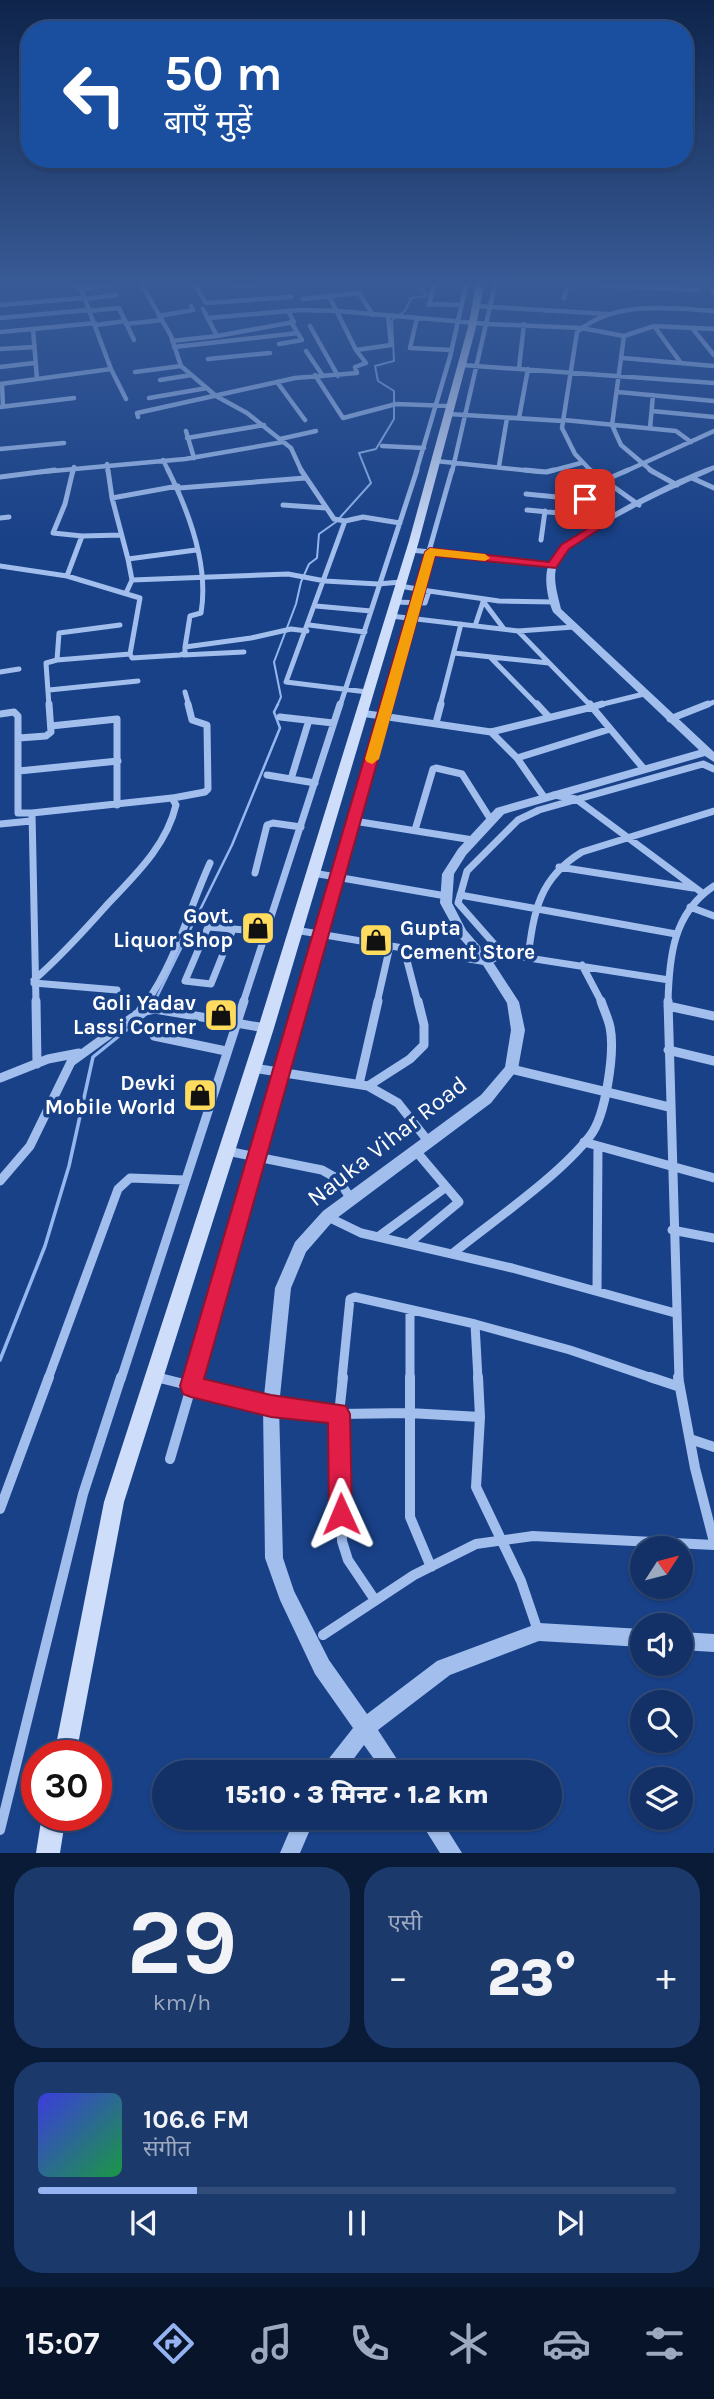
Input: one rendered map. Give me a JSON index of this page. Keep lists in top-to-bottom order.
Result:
{
  "streets": {
    "street": ["Nauka Vihar Road"]
  },
  "places": {
    "shop": [
      "Govt. Liquor Shop",
      "Gupta Cement Store",
      "Goli Yadav Lassi Corner",
      "Devki Mobile World"
    ]
  },
  "north": "top right",
  "page": {
    "turn": ["50 m", "बाएँ मुड़ें"],
    "limit": "30",
    "trip": "15:10 · 3 मिनट · 1.2 km",
    "tile": [
      ["29", "km/h"],
      "एसी"
    ],
    "heat": ["−", "23°", "+"],
    "song": ["106.6 FM", "संगीत"],
    "tabs": "15:07"
  }
}
